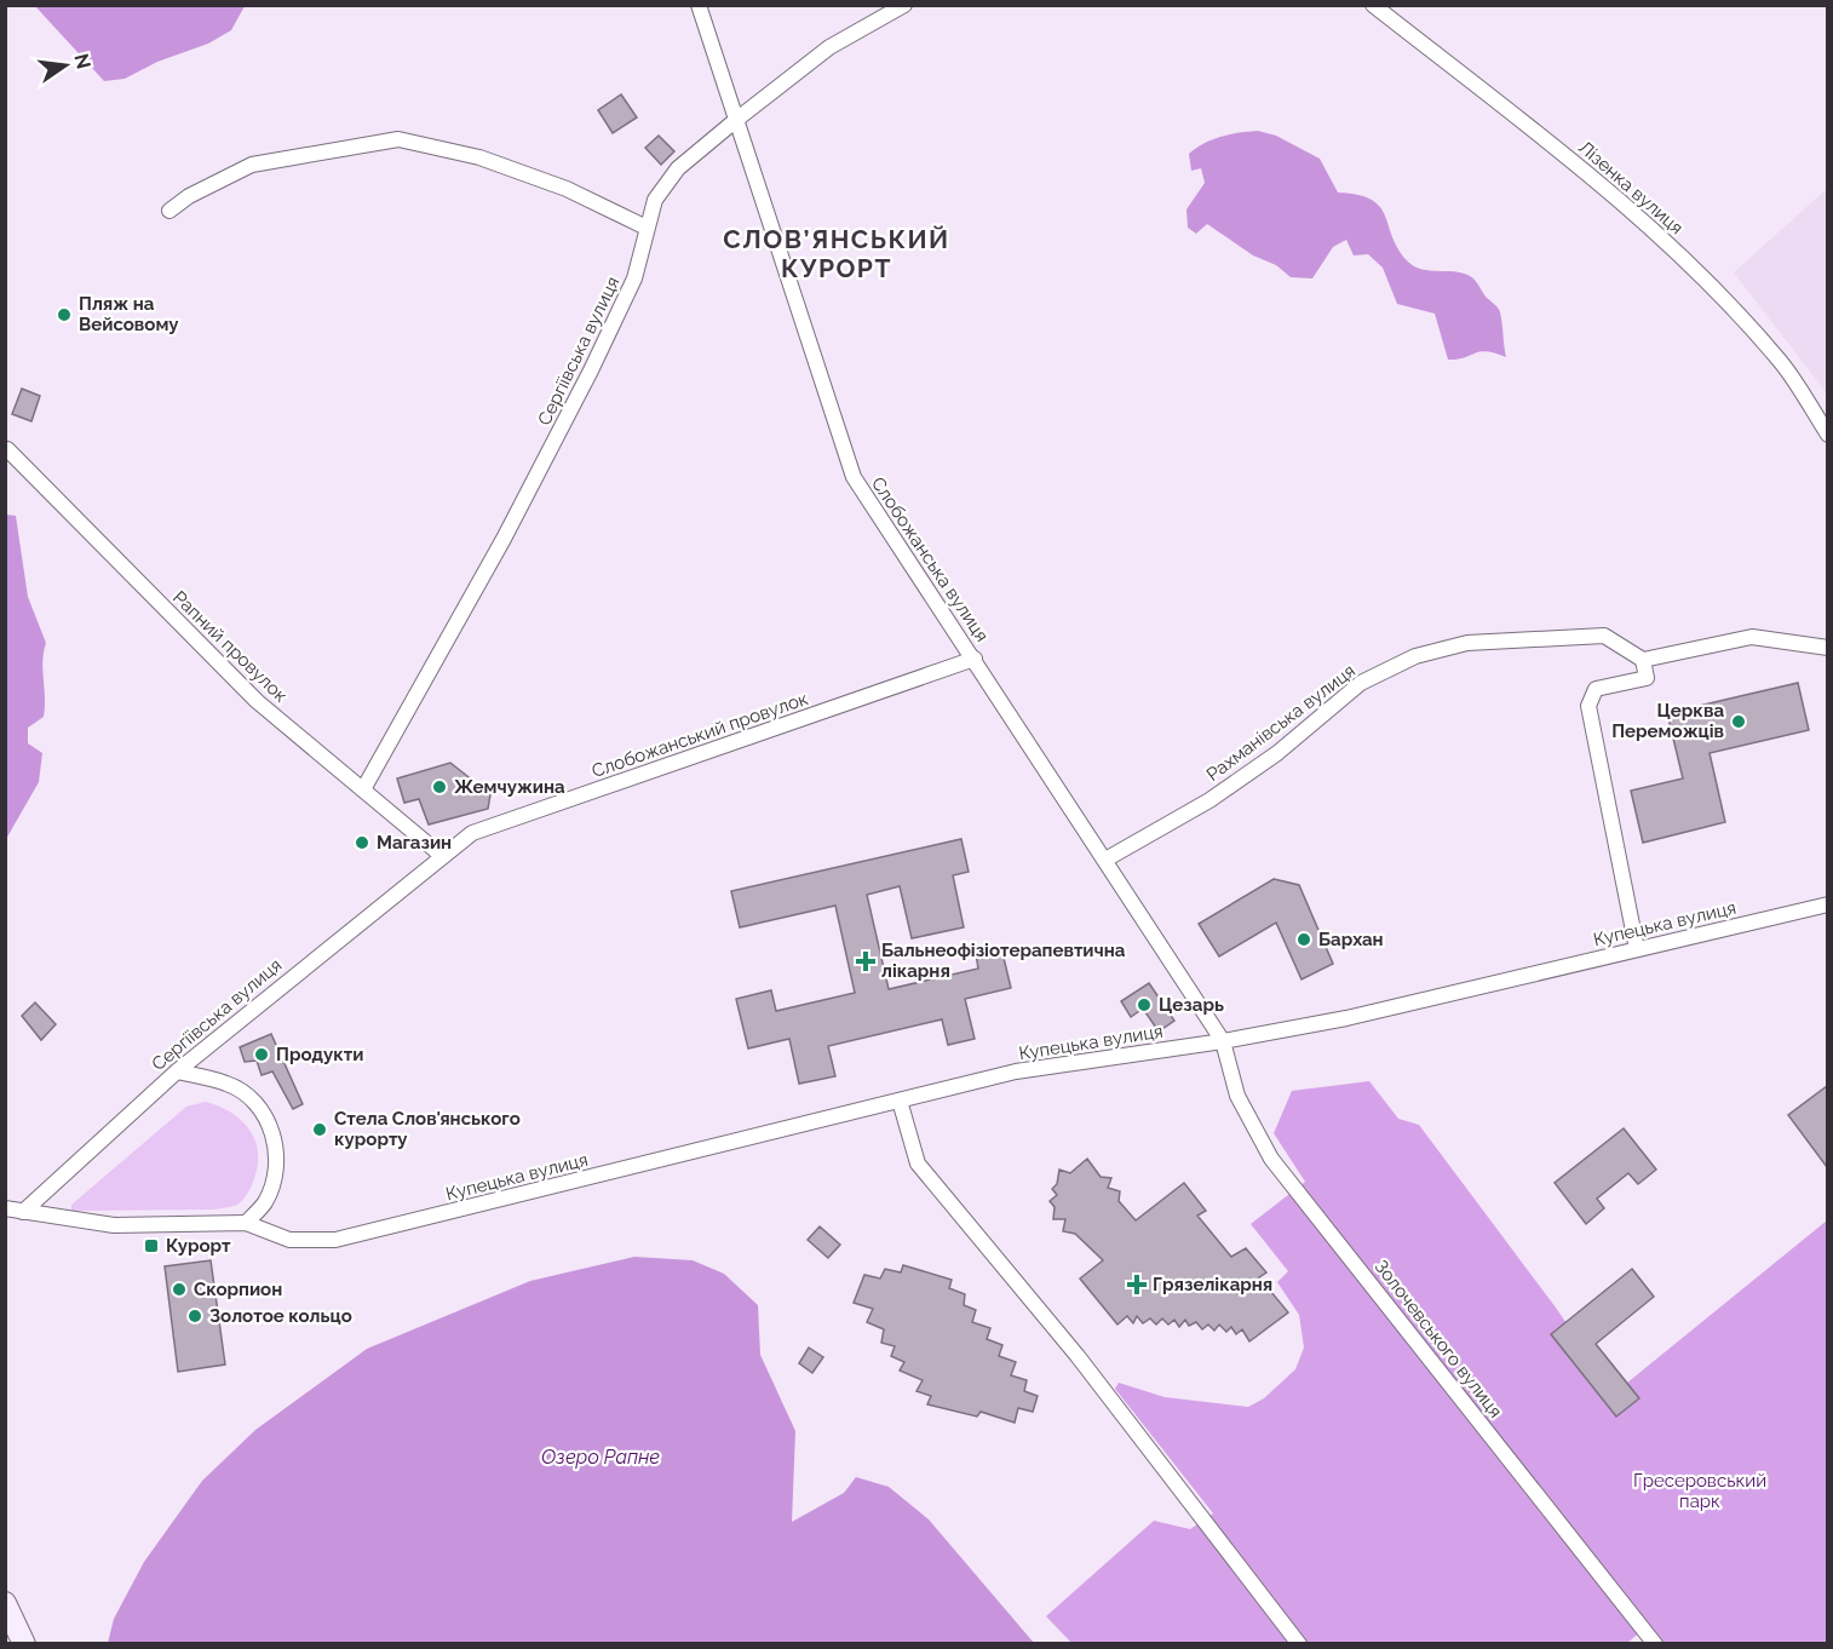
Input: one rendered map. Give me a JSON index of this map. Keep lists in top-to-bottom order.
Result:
{
  "streets": {
    "street": [
      "Лізенка вулиця",
      "Сергіївська вулиця",
      "Слобожанська вулиця",
      "Рапний провулок",
      "Рахманівська вулиця",
      "Слобожанський провулок",
      "Купецька вулиця",
      "Золочевського вулиця"
    ]
  },
  "crossings": [
    ["Сергіївська вулиця", "Слобожанська вулиця"],
    ["Сергіївська вулиця", "Рапний провулок"],
    ["Сергіївська вулиця", "Слобожанський провулок"],
    ["Слобожанська вулиця", "Рахманівська вулиця"],
    ["Слобожанська вулиця", "Слобожанський провулок"],
    ["Слобожанська вулиця", "Купецька вулиця"],
    ["Слобожанська вулиця", "Золочевського вулиця"],
    ["Рапний провулок", "Слобожанський провулок"],
    ["Купецька вулиця", "Золочевського вулиця"]
  ],
  "districts": ["СЛОВ’ЯНСЬКИЙ КУРОРТ"],
  "water": ["Озеро Рапне"],
  "parks": ["Гресеровський парк"],
  "places": {
    "other": [
      "Пляж на Вейсовому",
      "Церква Переможців",
      "Жемчужина",
      "Магазин",
      "Бархан",
      "Цезарь",
      "Продукти",
      "Стела Слов'янського курорту",
      "Скорпион",
      "Золотое кольцо"
    ],
    "health": ["Бальнеофізіотерапевтична лікарня", "Грязелікарня"],
    "transit": ["Курорт"]
  },
  "north": "right"
}
